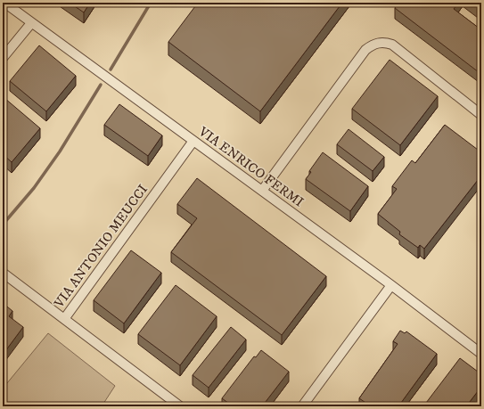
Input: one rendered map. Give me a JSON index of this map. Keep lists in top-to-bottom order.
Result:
{
  "streets": {
    "street": ["VIA ENRICO FERMI", "VIA ANTONIO MEUCCI"]
  },
  "crossings": [
    ["VIA ENRICO FERMI", "VIA ANTONIO MEUCCI"]
  ]
}
